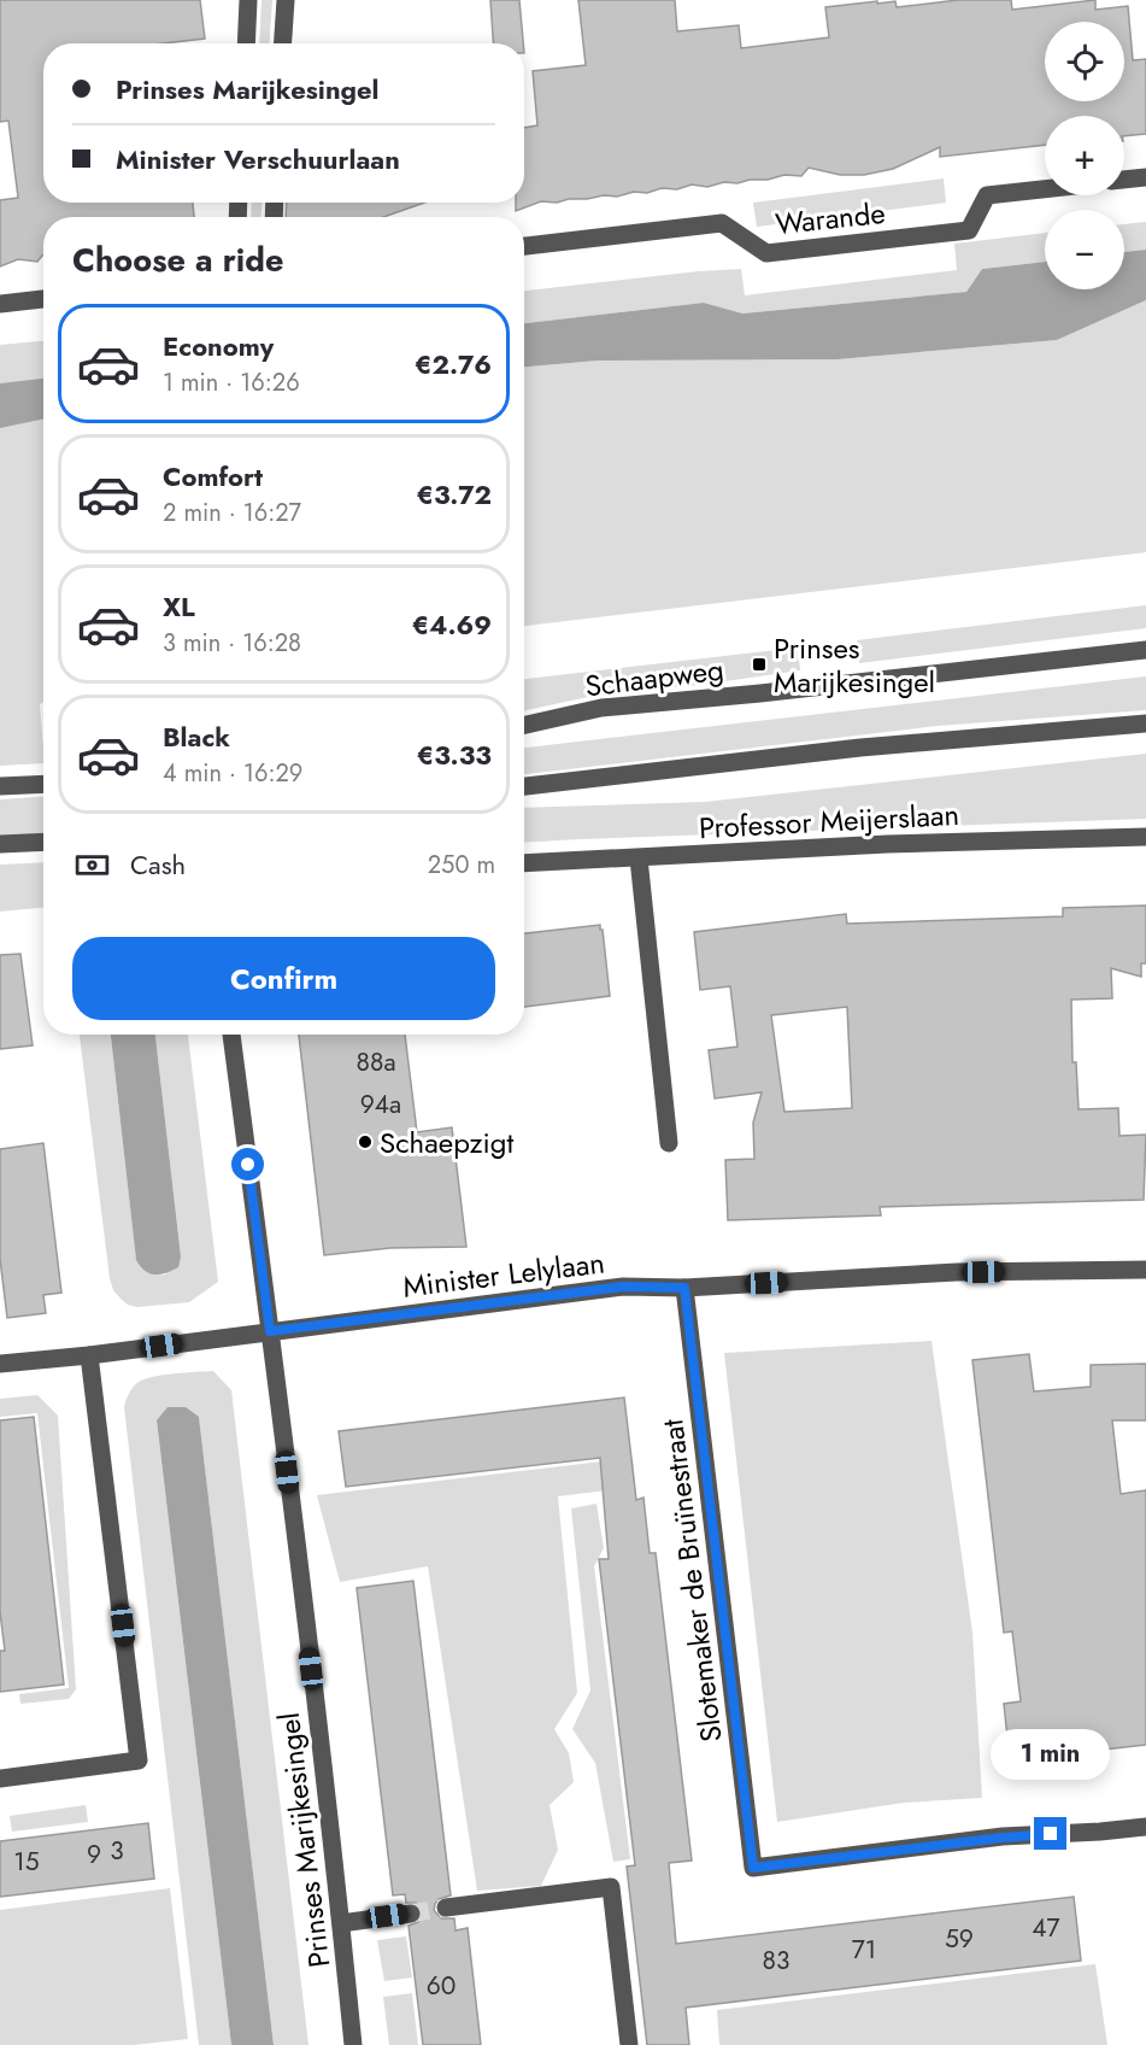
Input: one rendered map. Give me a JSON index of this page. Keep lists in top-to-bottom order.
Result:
{
  "streets": {
    "street": [
      "Warande",
      "Schaapweg",
      "Professor Meijerslaan",
      "Minister Lelylaan",
      "Slotemaker de Bruïnestraat",
      "Prinses Marijkesingel"
    ]
  },
  "crossings": [
    ["Minister Lelylaan", "Slotemaker de Bruïnestraat"],
    ["Minister Lelylaan", "Prinses Marijkesingel"]
  ],
  "places": {
    "transit": ["Prinses Marijkesingel"],
    "other": ["Schaepzigt"]
  },
  "house_numbers": [
    "88a",
    "94a",
    "3",
    "9",
    "15",
    "47",
    "59",
    "71",
    "83",
    "60"
  ],
  "page": {
    "map_buttons": ["+", "−"],
    "banner": ["Prinses Marijkesingel", "Minister Verschuurlaan"],
    "heading": "Choose a ride",
    "list": [
      {
        "name": "Economy",
        "note": "1 min · 16:26",
        "value": "€2.76"
      },
      {
        "name": "Comfort",
        "note": "2 min · 16:27",
        "value": "€3.72"
      },
      {
        "name": "XL",
        "note": "3 min · 16:28",
        "value": "€4.69"
      },
      {
        "name": "Black",
        "note": "4 min · 16:29",
        "value": "€3.33"
      }
    ],
    "pay": ["Cash", "250 m"],
    "buttons": "Confirm",
    "bubble": "1 min"
  }
}
